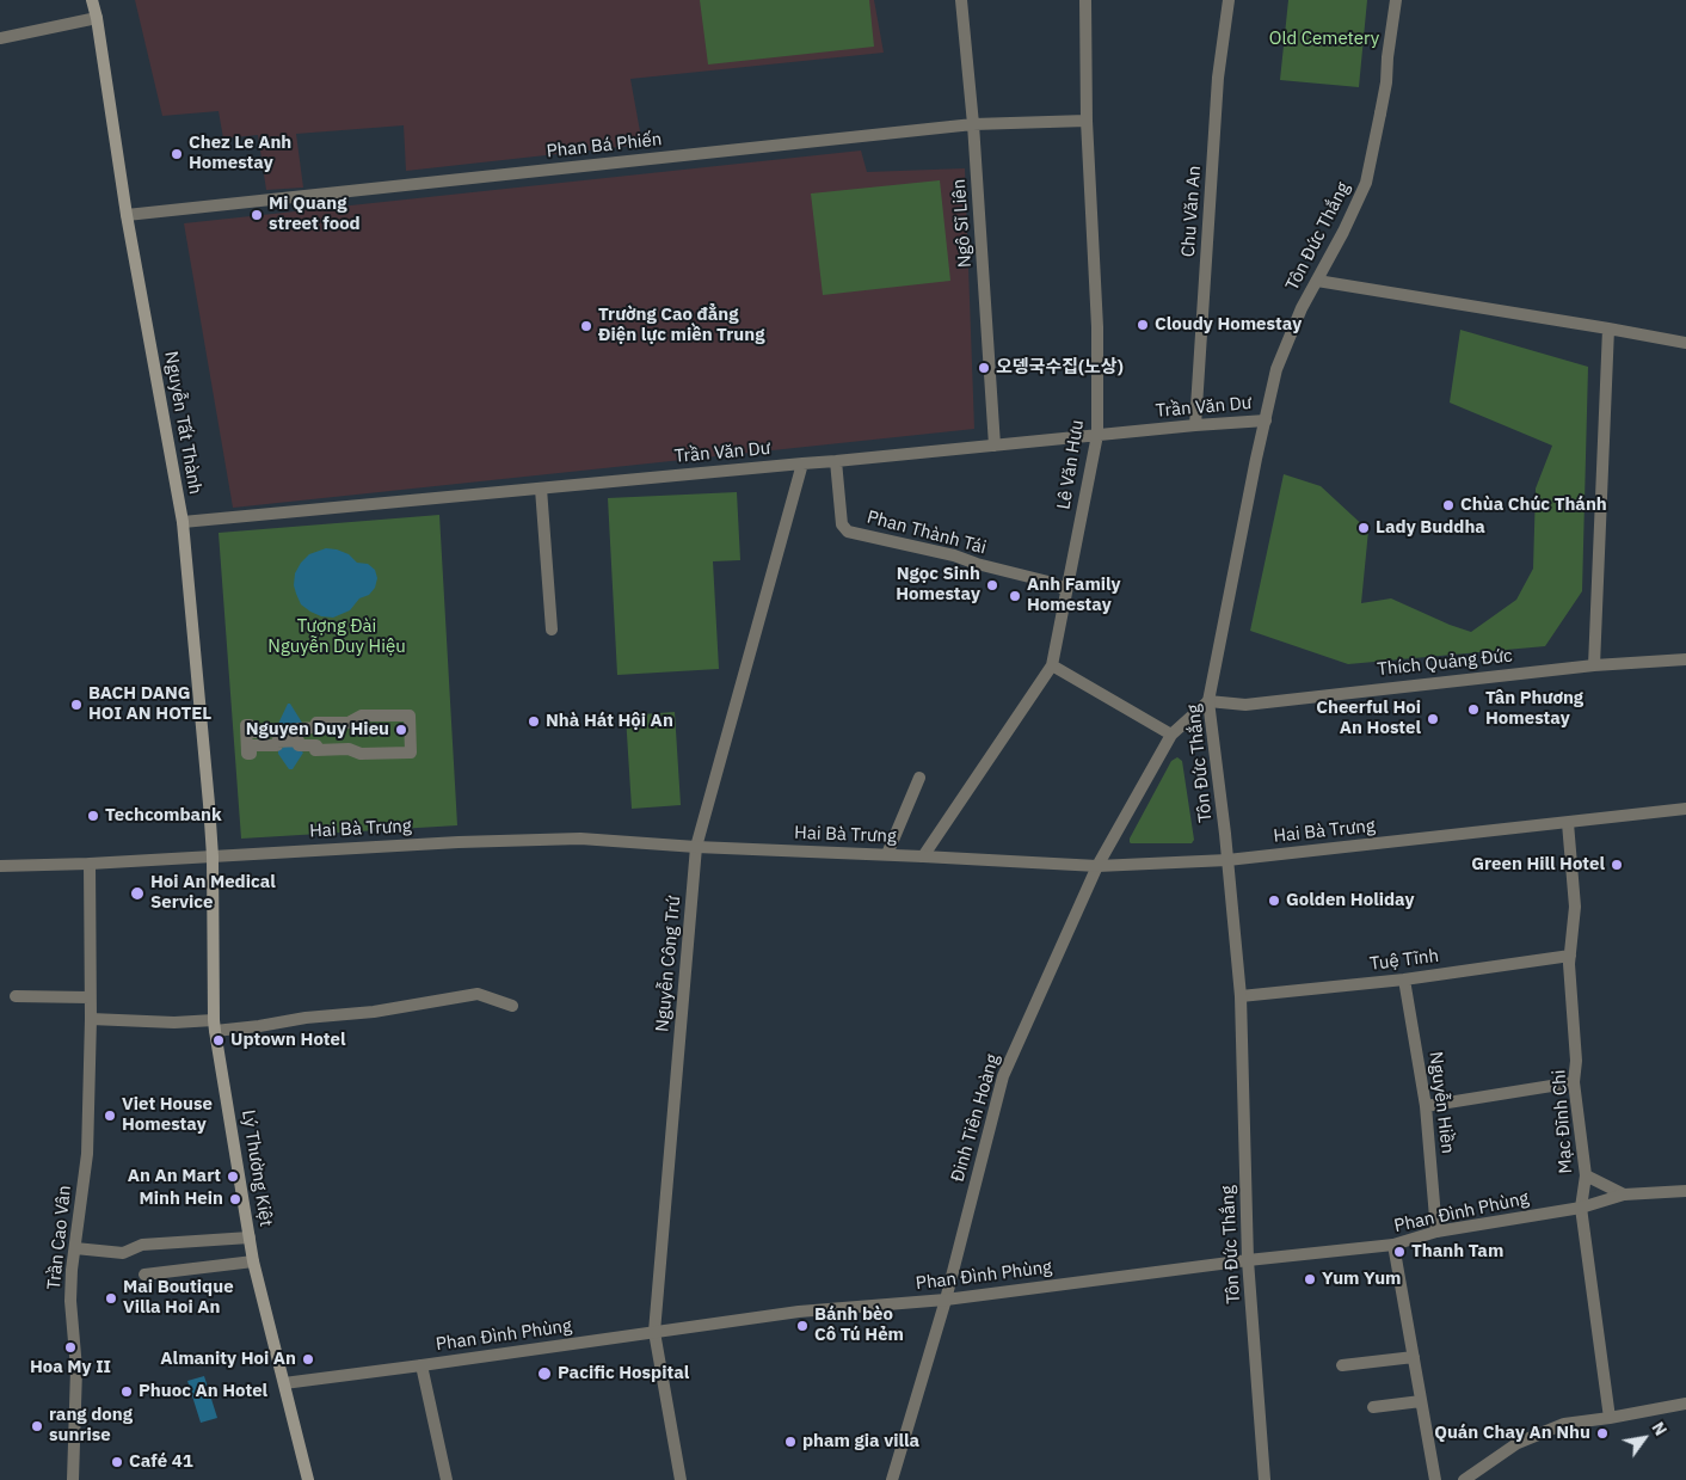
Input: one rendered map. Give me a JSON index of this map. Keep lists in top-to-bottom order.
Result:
{
  "streets": {
    "main road": ["Nguyễn Tất Thành", "Lý Thường Kiệt"],
    "street": [
      "Phan Bá Phiến",
      "Chu Văn An",
      "Ngô Sĩ Liên",
      "Tôn Đức Thắng",
      "Trần Văn Dư",
      "Lê Văn Hưu",
      "Phan Thành Tái",
      "Thích Quảng Đức",
      "Hai Bà Trưng",
      "Tuệ Tĩnh",
      "Nguyễn Công Trứ",
      "Nguyễn Hiền",
      "Đinh Tiên Hoàng",
      "Mạc Đĩnh Chi",
      "Phan Đình Phùng",
      "Trần Cao Vân"
    ]
  },
  "crossings": [
    ["Phan Bá Phiến", "Ngô Sĩ Liên"],
    ["Phan Bá Phiến", "Nguyễn Tất Thành"],
    ["Phan Bá Phiến", "Lê Văn Hưu"],
    ["Chu Văn An", "Trần Văn Dư"],
    ["Ngô Sĩ Liên", "Trần Văn Dư"],
    ["Tôn Đức Thắng", "Trần Văn Dư"],
    ["Tôn Đức Thắng", "Thích Quảng Đức"],
    ["Tôn Đức Thắng", "Hai Bà Trưng"],
    ["Tôn Đức Thắng", "Tuệ Tĩnh"],
    ["Tôn Đức Thắng", "Đinh Tiên Hoàng"],
    ["Tôn Đức Thắng", "Phan Đình Phùng"],
    ["Trần Văn Dư", "Nguyễn Tất Thành"],
    ["Trần Văn Dư", "Lê Văn Hưu"],
    ["Trần Văn Dư", "Phan Thành Tái"],
    ["Trần Văn Dư", "Nguyễn Công Trứ"],
    ["Nguyễn Tất Thành", "Hai Bà Trưng"],
    ["Nguyễn Tất Thành", "Lý Thường Kiệt"],
    ["Lê Văn Hưu", "Phan Thành Tái"],
    ["Lê Văn Hưu", "Hai Bà Trưng"],
    ["Thích Quảng Đức", "Đinh Tiên Hoàng"],
    ["Hai Bà Trưng", "Nguyễn Công Trứ"],
    ["Hai Bà Trưng", "Đinh Tiên Hoàng"],
    ["Hai Bà Trưng", "Mạc Đĩnh Chi"],
    ["Hai Bà Trưng", "Lý Thường Kiệt"],
    ["Hai Bà Trưng", "Trần Cao Vân"],
    ["Tuệ Tĩnh", "Nguyễn Hiền"],
    ["Tuệ Tĩnh", "Mạc Đĩnh Chi"],
    ["Nguyễn Công Trứ", "Phan Đình Phùng"],
    ["Nguyễn Hiền", "Phan Đình Phùng"],
    ["Đinh Tiên Hoàng", "Phan Đình Phùng"],
    ["Mạc Đĩnh Chi", "Phan Đình Phùng"],
    ["Lý Thường Kiệt", "Phan Đình Phùng"]
  ],
  "parks": ["Old Cemetery", "Tượng Đài Nguyễn Duy Hiệu"],
  "places": [
    "Chez Le Anh Homestay",
    "Mi Quang street food",
    "Cloudy Homestay",
    "Trường Cao đẳng Điện lực miền Trung",
    "오뎅국수집(노상)",
    "Chùa Chúc Thánh",
    "Lady Buddha",
    "Ngọc Sinh Homestay",
    "Anh Family Homestay",
    "BACH DANG HOI AN HOTEL",
    "Tân Phương Homestay",
    "Cheerful Hoi An Hostel",
    "Nhà Hát Hội An",
    "Nguyen Duy Hieu",
    "Techcombank",
    "Green Hill Hotel",
    "Hoi An Medical Service",
    "Golden Holiday",
    "Uptown Hotel",
    "Viet House Homestay",
    "An An Mart",
    "Minh Hein",
    "Thanh Tam",
    "Yum Yum",
    "Mai Boutique Villa Hoi An",
    "Bánh bèo Cô Tú Hẻm",
    "Hoa My II",
    "Almanity Hoi An",
    "Pacific Hospital",
    "Phuoc An Hotel",
    "rang dong sunrise",
    "Quán Chay An Nhu",
    "pham gia villa",
    "Café 41"
  ],
  "north": "top right"
}
